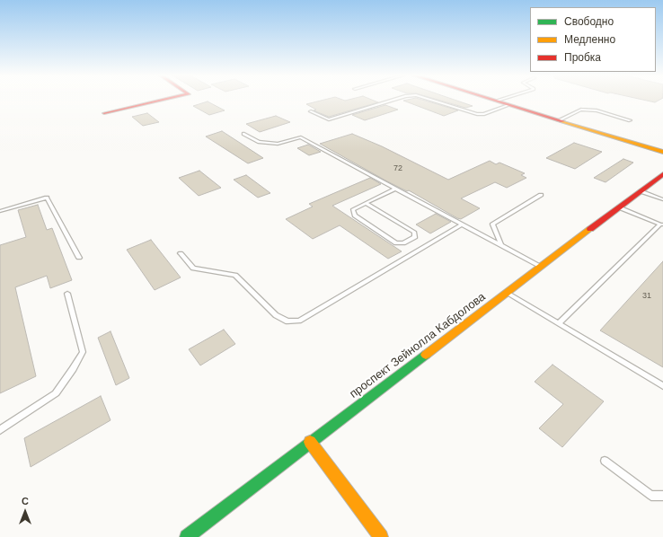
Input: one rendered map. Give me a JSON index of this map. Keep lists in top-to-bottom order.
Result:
{
  "streets": {
    "street": ["проспект Зейнолла Кабдолова"]
  },
  "house_numbers": ["72", "31"],
  "legend": ["Свободно", "Медленно", "Пробка"],
  "north": "top"
}
